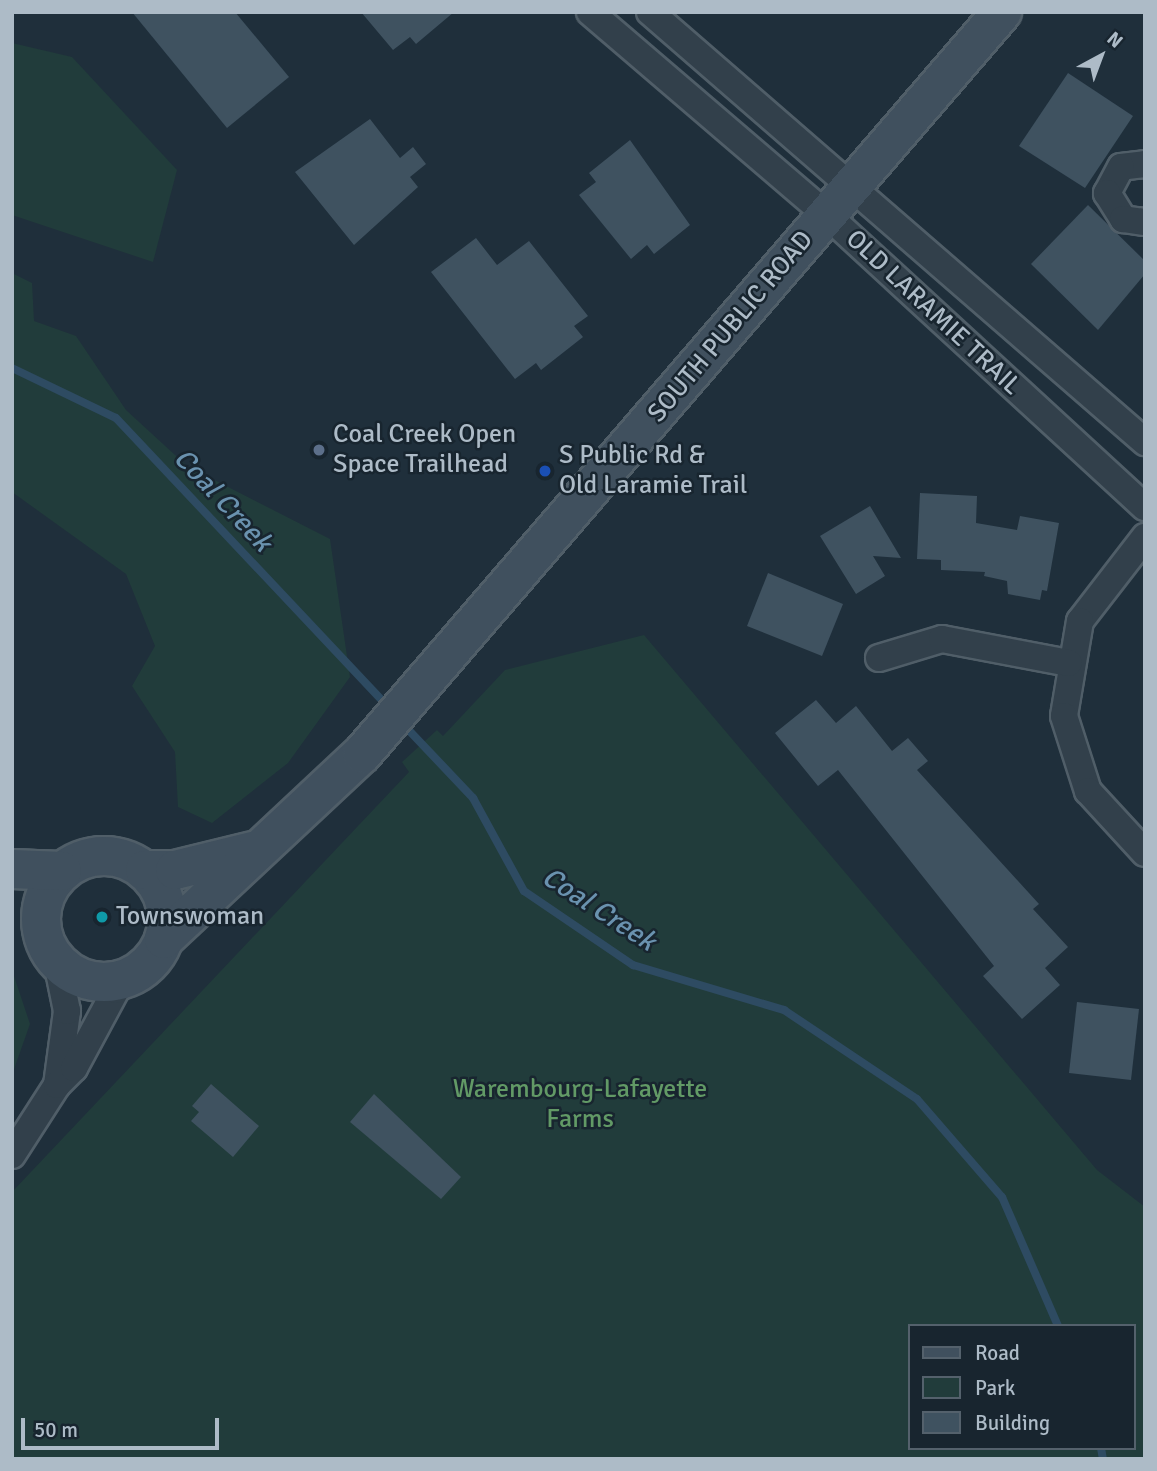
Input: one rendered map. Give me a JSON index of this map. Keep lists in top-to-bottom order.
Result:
{
  "streets": {
    "street": ["OLD LARAMIE TRAIL", "SOUTH PUBLIC ROAD"]
  },
  "crossings": [
    ["OLD LARAMIE TRAIL", "SOUTH PUBLIC ROAD"]
  ],
  "water": ["Coal Creek"],
  "parks": ["Warembourg-Lafayette Farms"],
  "places": ["Coal Creek Open Space Trailhead", "S Public Rd & Old Laramie Trail", "Townswoman"],
  "legend": ["Road", "Park", "Building"],
  "scale_bar": "50 m",
  "north": "top right"
}
